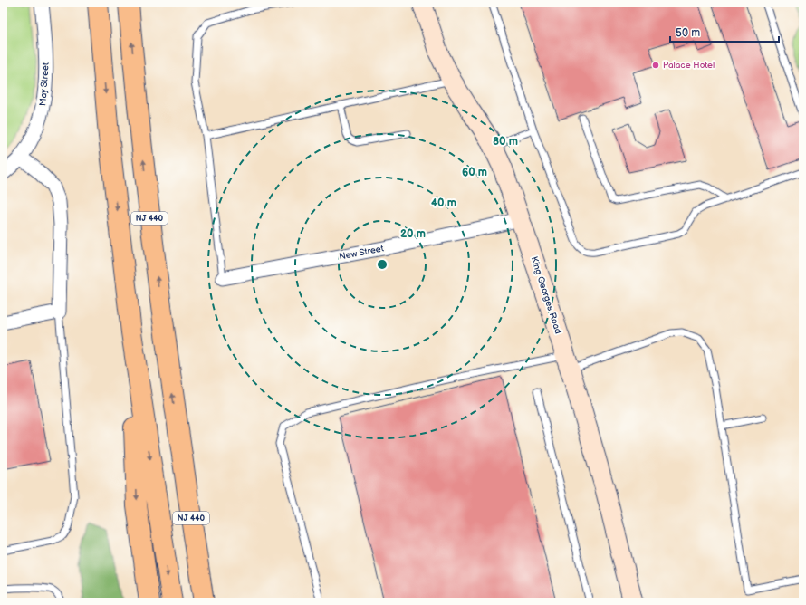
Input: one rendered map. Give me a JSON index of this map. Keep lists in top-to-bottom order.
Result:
{
  "streets": {
    "highway": ["NJ 440"],
    "street": ["May Street", "New Street", "King Georges Road"]
  },
  "crossings": [
    ["New Street", "King Georges Road"]
  ],
  "places": ["Palace Hotel"],
  "scale_bar": "50 m",
  "rings": [
    "80 m",
    "60 m",
    "40 m",
    "20 m"
  ]
}
